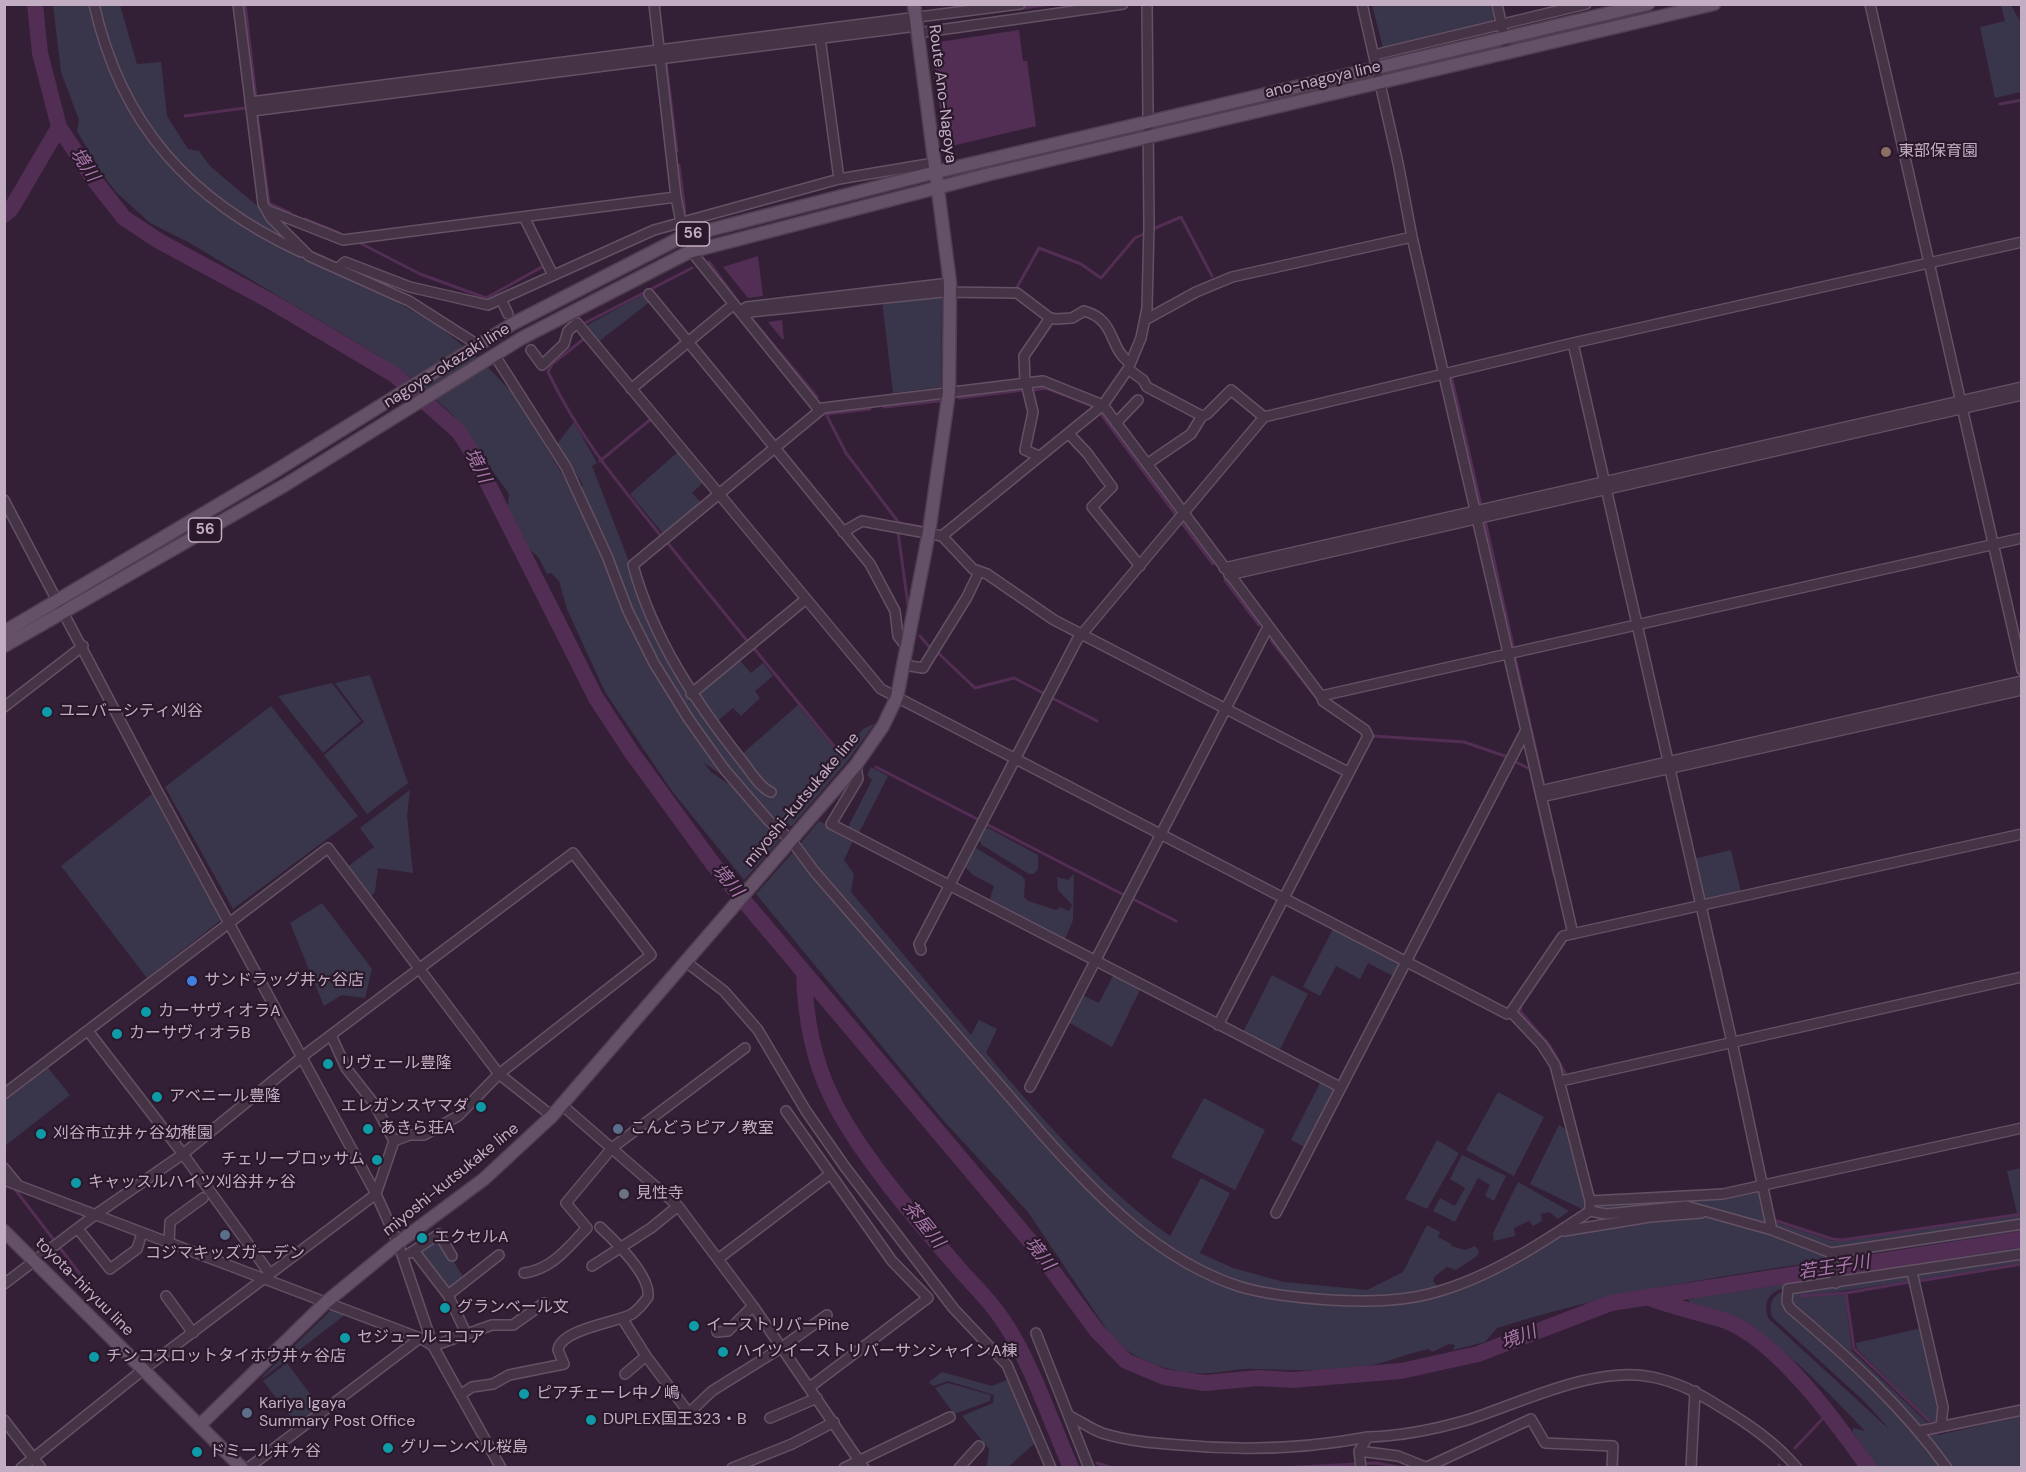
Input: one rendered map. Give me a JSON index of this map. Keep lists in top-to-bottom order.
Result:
{
  "streets": {
    "main road": [
      "ano-nagoya line",
      "Route Ano-Nagoya",
      "56",
      "nagoya-okazaki line",
      "miyoshi-kutsukake line",
      "toyota-hiryuu line"
    ]
  },
  "crossings": [
    ["ano-nagoya line", "Route Ano-Nagoya"],
    ["ano-nagoya line", "nagoya-okazaki line"],
    ["ano-nagoya line", "miyoshi-kutsukake line"],
    ["Route Ano-Nagoya", "nagoya-okazaki line"],
    ["Route Ano-Nagoya", "miyoshi-kutsukake line"],
    ["nagoya-okazaki line", "miyoshi-kutsukake line"],
    ["miyoshi-kutsukake line", "toyota-hiryuu line"]
  ],
  "water": ["境川", "茶屋川", "若王子川"],
  "places": [
    "東部保育園",
    "ユニバーシティ刈谷",
    "サンドラッグ井ヶ谷店",
    "カーサヴィオラA",
    "カーサヴィオラB",
    "リヴェール豊隆",
    "アベニール豊隆",
    "エレガンスヤマダ",
    "あきら荘A",
    "こんどうピアノ教室",
    "刈谷市立井ヶ谷幼稚園",
    "チェリーブロッサム",
    "キャッスルハイツ刈谷井ヶ谷",
    "見性寺",
    "コジマキッズガーデン",
    "エクセルA",
    "グランベール文",
    "イーストリバーPine",
    "セジュールココア",
    "ハイツイーストリバーサンシャインA棟",
    "チンコスロットタイホウ井ヶ谷店",
    "ピアチェーレ中ノ嶋",
    "Kariya Igaya Summary Post Office",
    "DUPLEX国王323・B",
    "グリーンベル桜島",
    "ドミール井ヶ谷"
  ]
}
